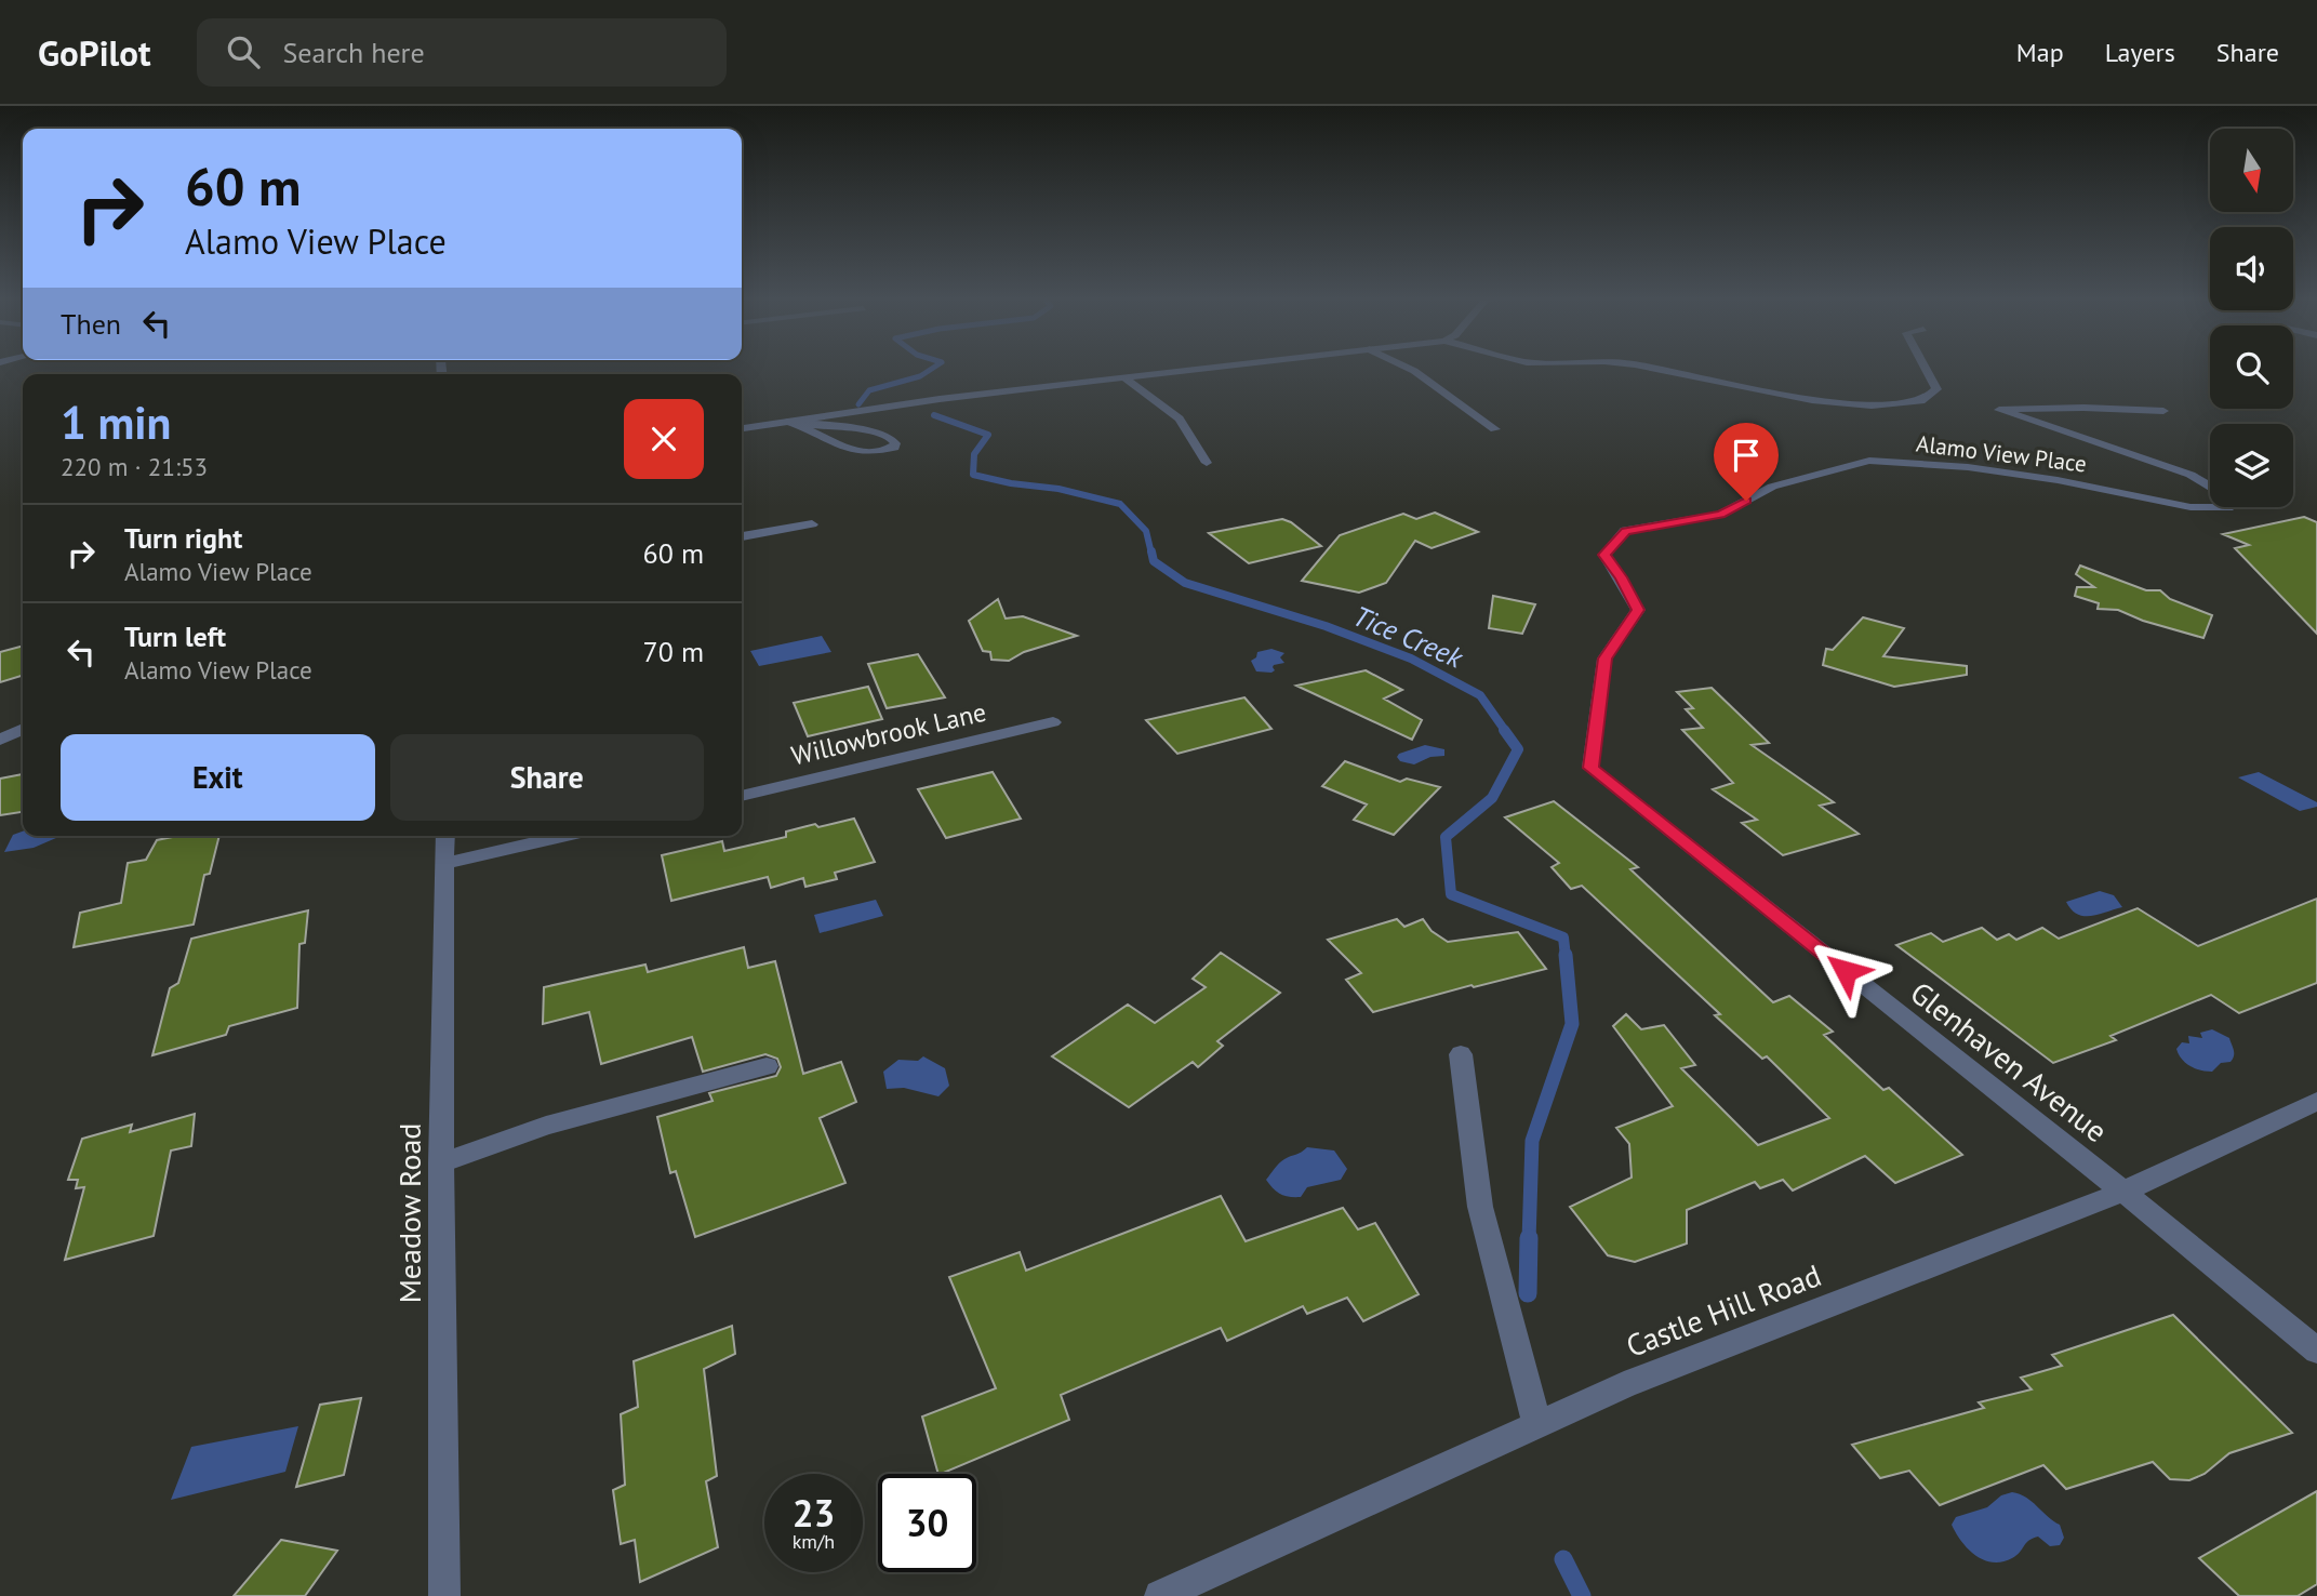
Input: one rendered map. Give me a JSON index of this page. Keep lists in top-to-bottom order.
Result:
{
  "streets": {
    "street": [
      "Alamo View Place",
      "Willowbrook Lane",
      "Glenhaven Avenue",
      "Meadow Road",
      "Castle Hill Road"
    ]
  },
  "crossings": [
    ["Alamo View Place", "Glenhaven Avenue"],
    ["Glenhaven Avenue", "Castle Hill Road"]
  ],
  "water": ["Tice Creek"],
  "north": "bottom",
  "page": {
    "header": "GoPilot",
    "search": "Search here",
    "nav": ["Map", "Layers", "Share"],
    "turn": ["60 m", "Alamo View Place"],
    "then": "Then",
    "heading": ["1 min", "220 m · 21:53"],
    "list": [
      {
        "name": "Turn right",
        "note": "Alamo View Place",
        "value": "60 m"
      },
      {
        "name": "Turn left",
        "note": "Alamo View Place",
        "value": "70 m"
      }
    ],
    "buttons": ["Exit", "Share"],
    "speed": "23 km/h",
    "limit": "30"
  }
}
